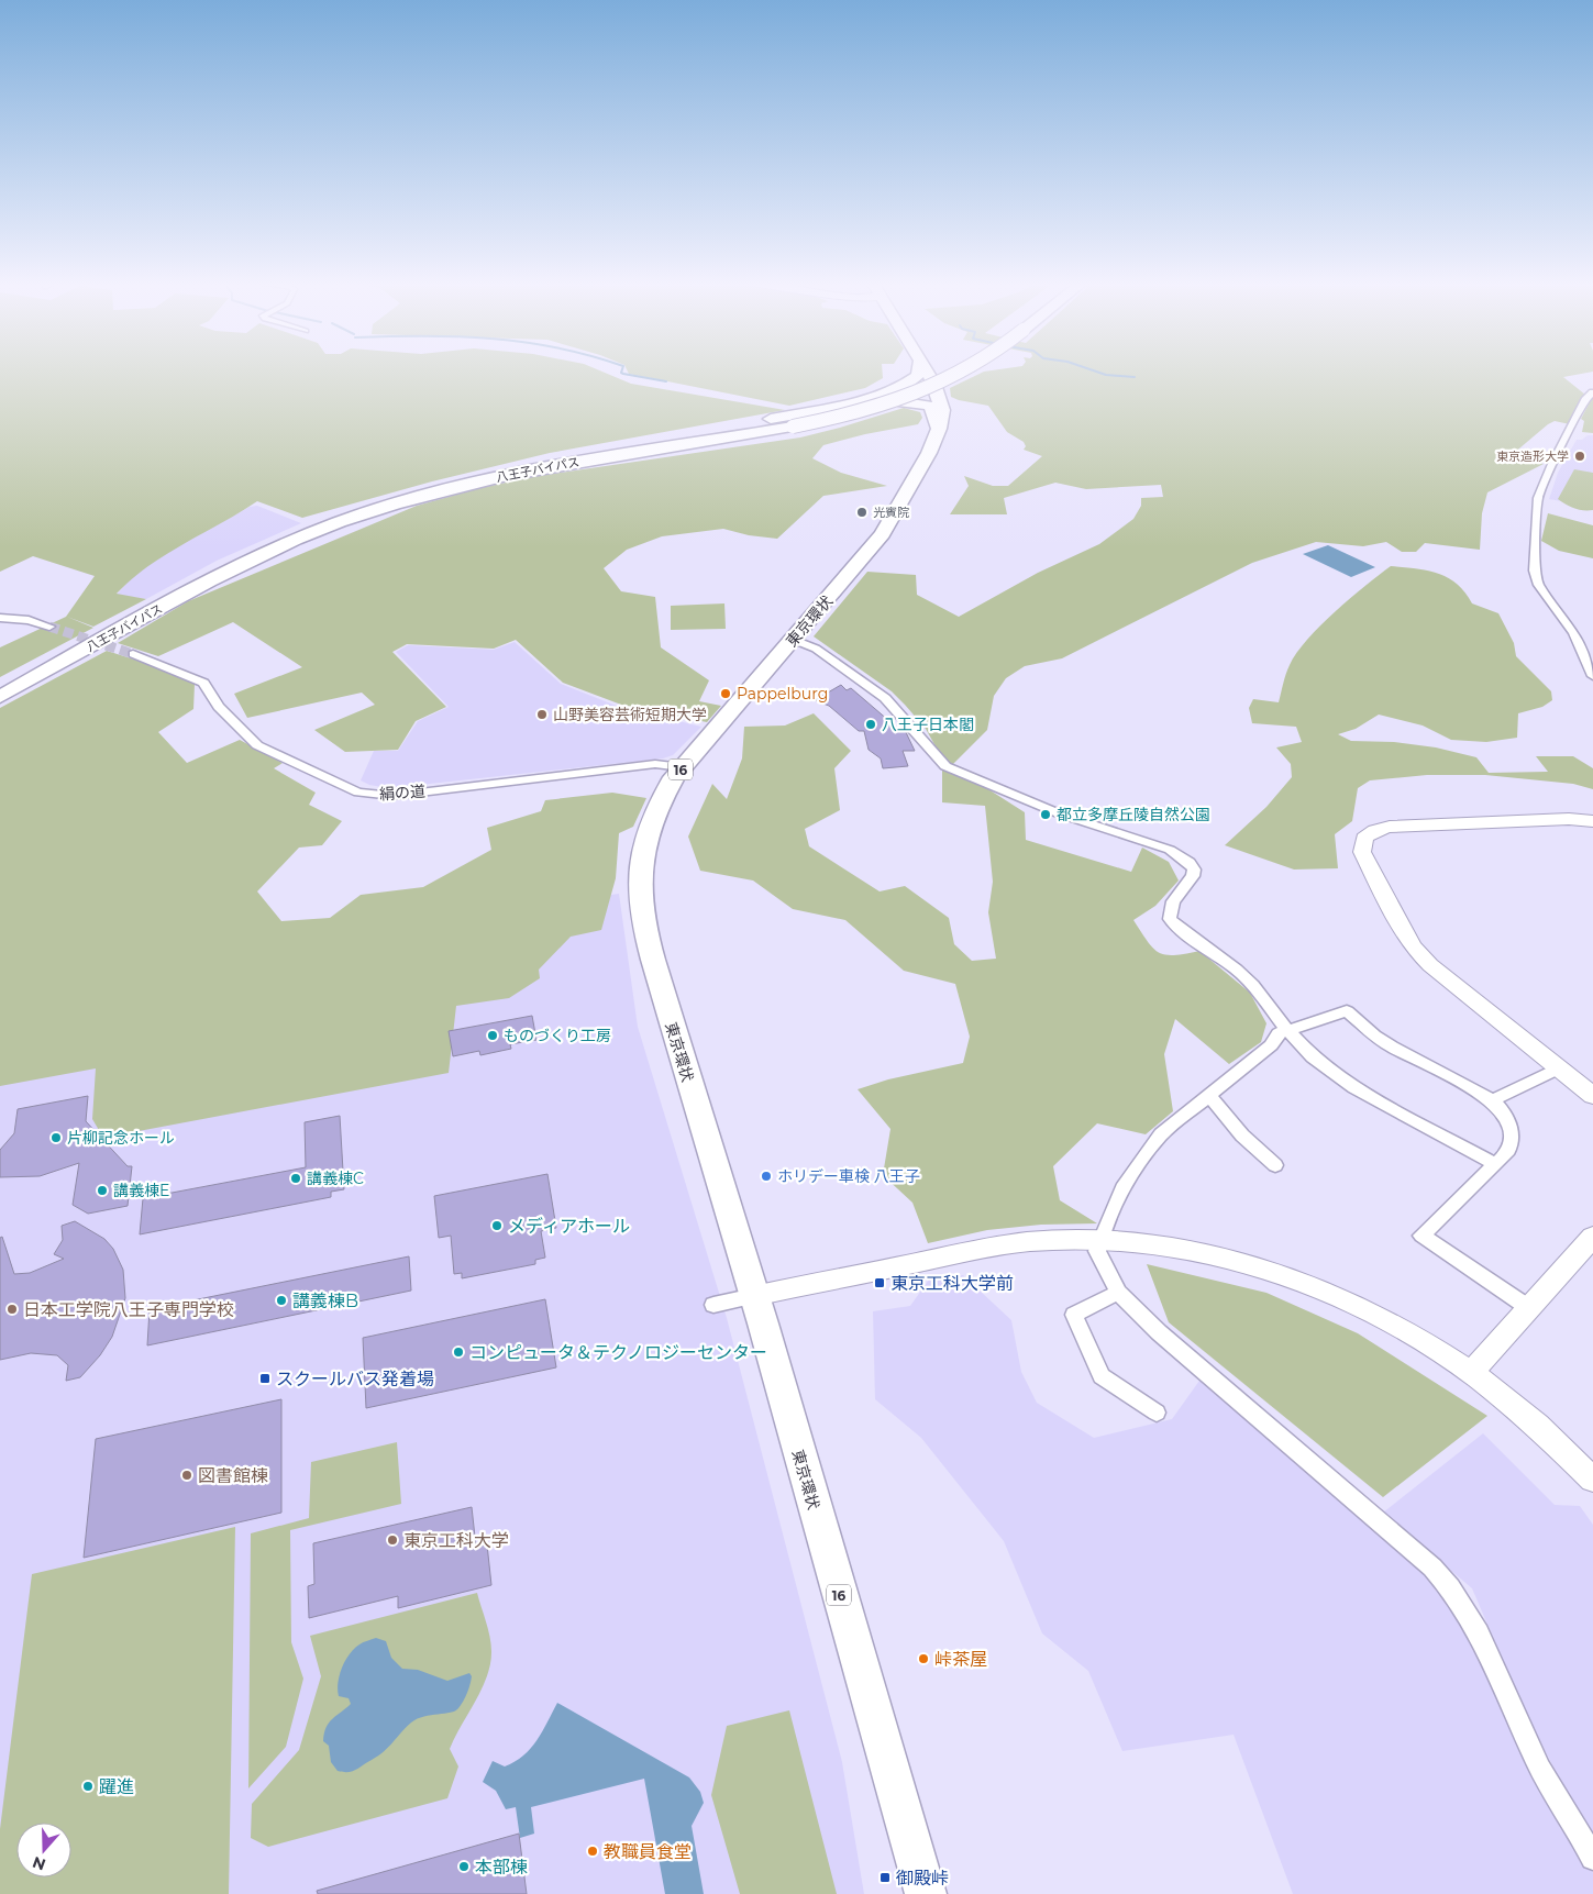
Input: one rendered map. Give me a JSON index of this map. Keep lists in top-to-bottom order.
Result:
{
  "streets": {
    "highway": ["八王子バイパス", "東京環状", "16"],
    "street": ["絹の道"]
  },
  "crossings": [
    ["東京環状", "絹の道"]
  ],
  "places": {
    "other": [
      "東京造形大学",
      "光賓院",
      "Pappelburg",
      "山野美容芸術短期大学",
      "八王子日本閣",
      "都立多摩丘陵自然公園",
      "ものづくり工房",
      "片柳記念ホール",
      "ホリデー車検 八王子",
      "講義棟C",
      "講義棟E",
      "メディアホール",
      "講義棟B",
      "日本工学院八王子専門学校",
      "コンピュータ＆テクノロジーセンター",
      "図書館棟",
      "東京工科大学",
      "峠茶屋",
      "躍進",
      "教職員食堂",
      "本部棟"
    ],
    "transit": ["東京工科大学前", "スクールバス発着場", "御殿峠"]
  },
  "north": "bottom"
}
